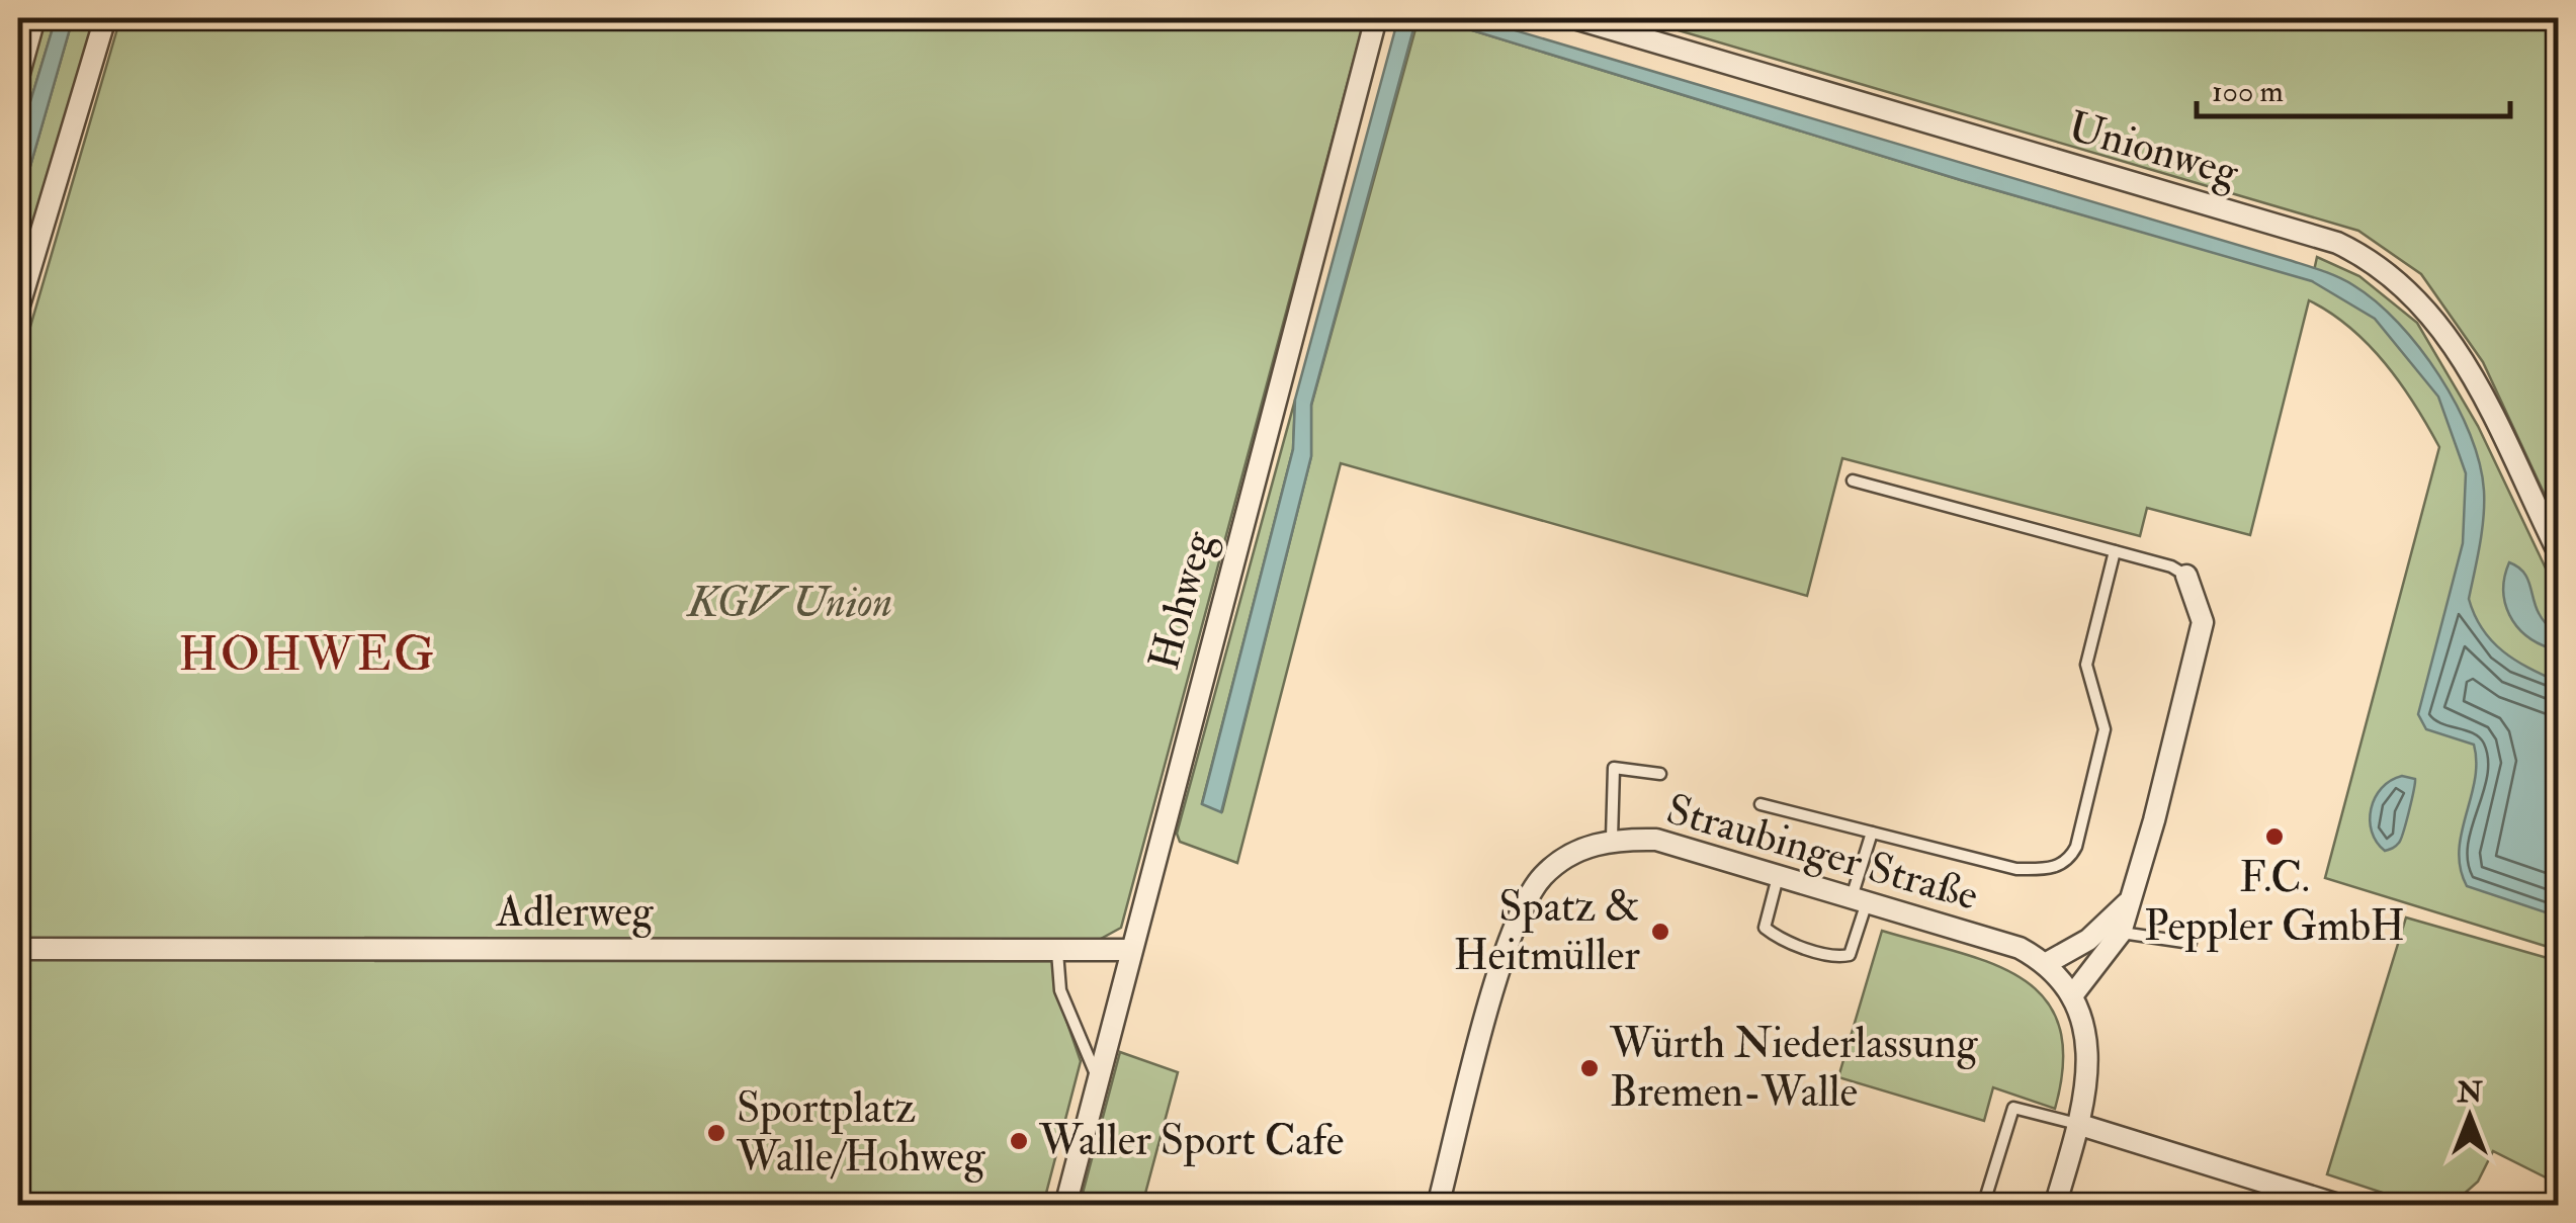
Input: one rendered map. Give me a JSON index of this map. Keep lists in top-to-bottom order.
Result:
{
  "streets": {
    "street": [
      "Unionweg",
      "Hohweg",
      "Straubinger Straße",
      "Adlerweg"
    ]
  },
  "crossings": [
    ["Hohweg", "Adlerweg"]
  ],
  "districts": ["HOHWEG"],
  "parks": ["KGV Union"],
  "places": [
    "F.C. Peppler GmbH",
    "Spatz & Heitmüller",
    "Würth Niederlassung Bremen-Walle",
    "Sportplatz Walle/Hohweg",
    "Waller Sport Cafe"
  ],
  "scale_bar": "100 m",
  "north": "top"
}
